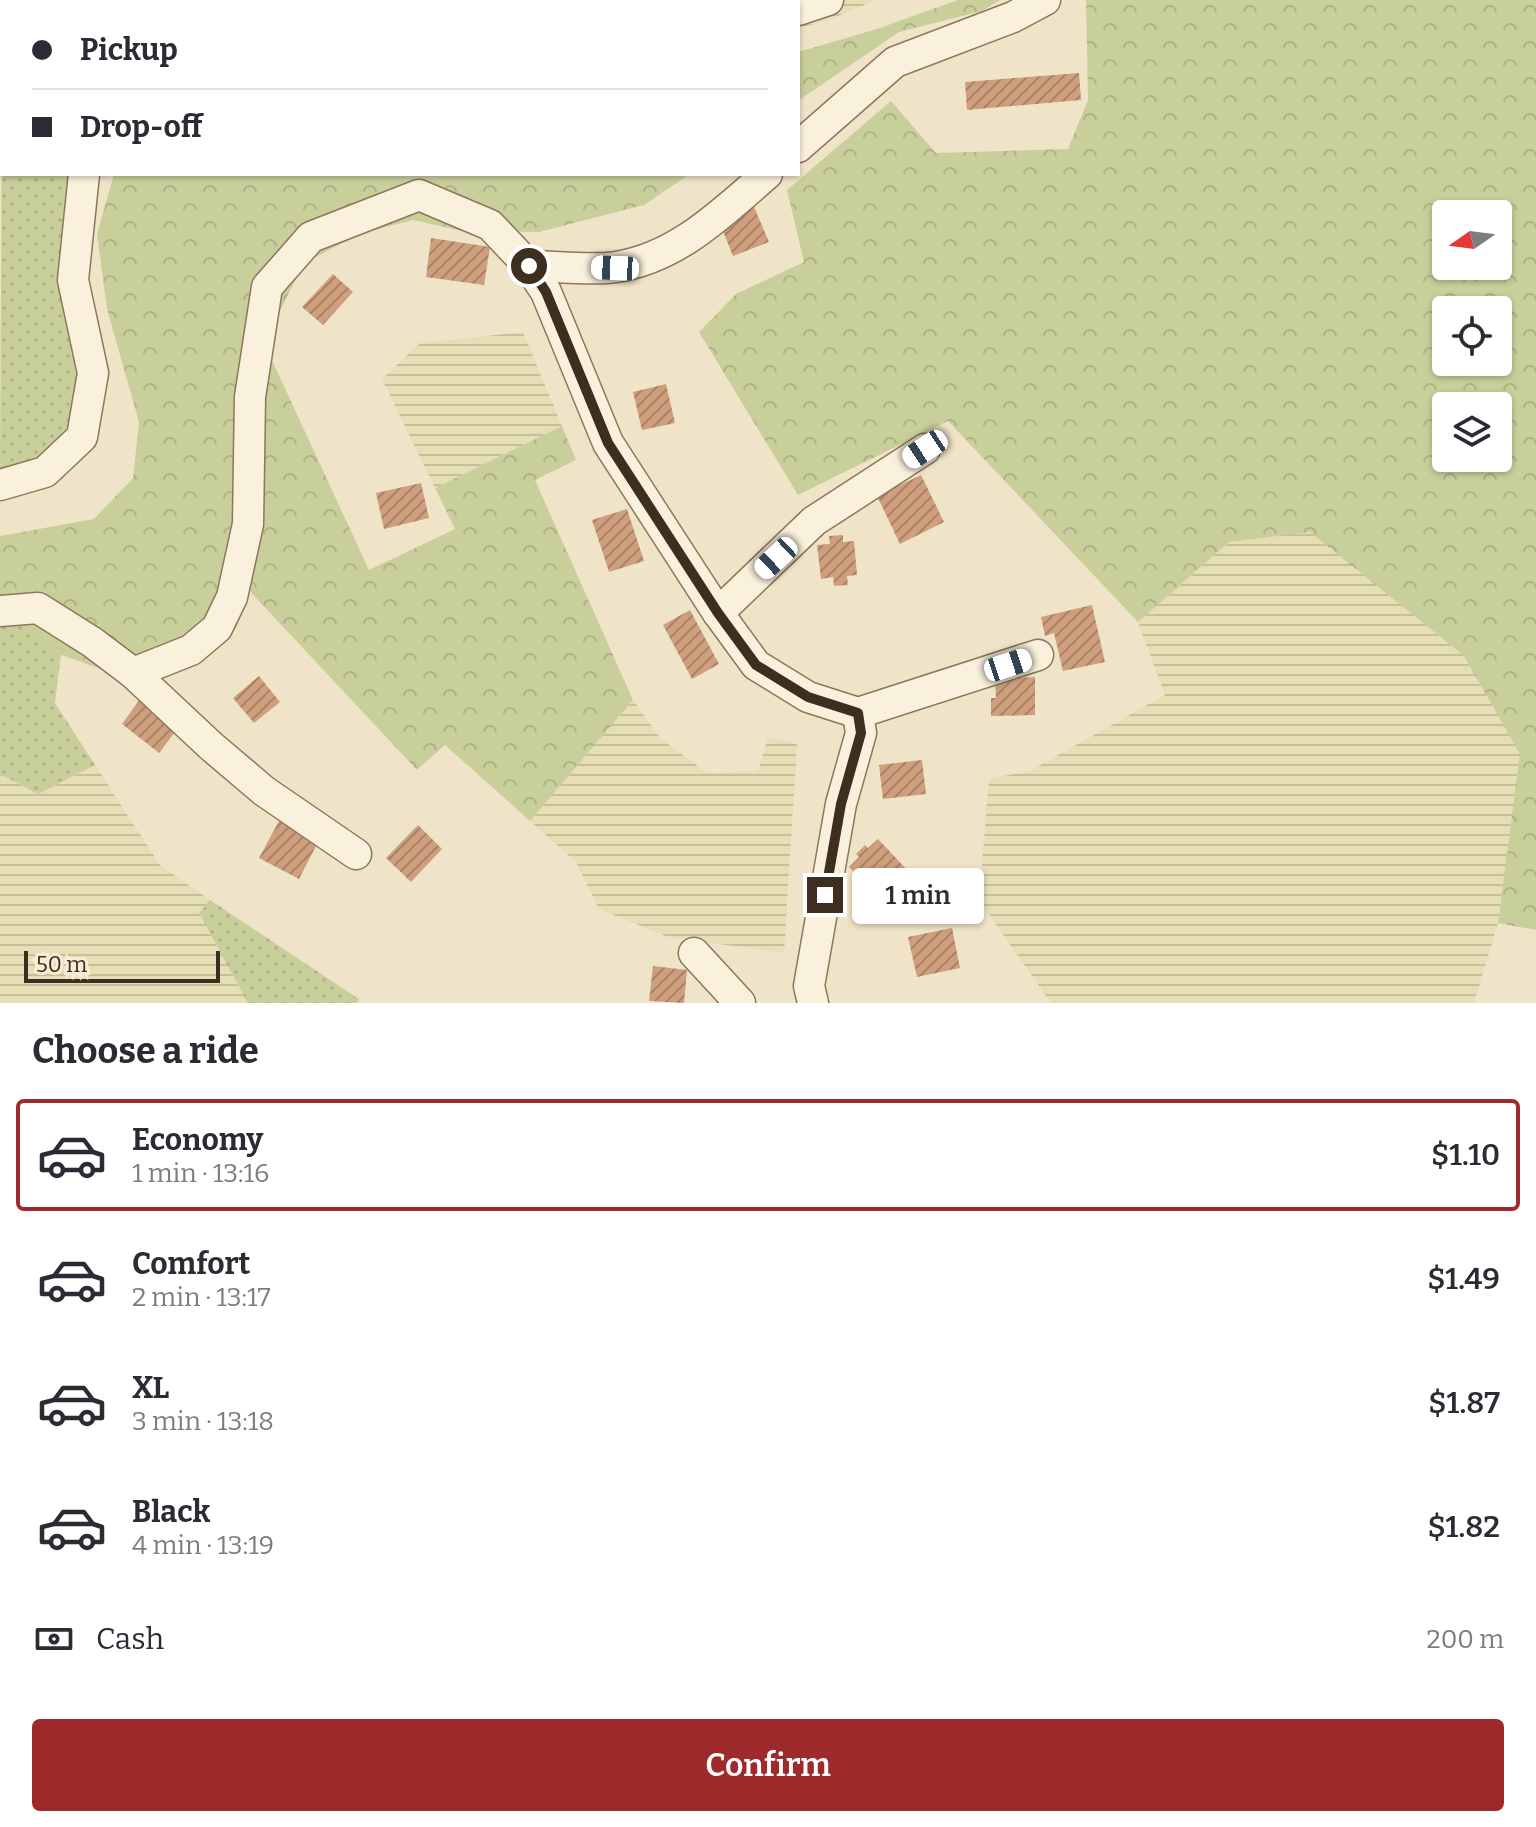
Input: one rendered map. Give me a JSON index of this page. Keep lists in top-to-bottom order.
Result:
{
  "scale_bar": "50 m",
  "north": "left",
  "page": {
    "banner": ["Pickup", "Drop-off"],
    "bubble": "1 min",
    "scale": "50 m",
    "heading": "Choose a ride",
    "list": [
      {
        "name": "Economy",
        "note": "1 min · 13:16",
        "value": "$1.10"
      },
      {
        "name": "Comfort",
        "note": "2 min · 13:17",
        "value": "$1.49"
      },
      {
        "name": "XL",
        "note": "3 min · 13:18",
        "value": "$1.87"
      },
      {
        "name": "Black",
        "note": "4 min · 13:19",
        "value": "$1.82"
      }
    ],
    "pay": ["Cash", "200 m"],
    "buttons": "Confirm"
  }
}
